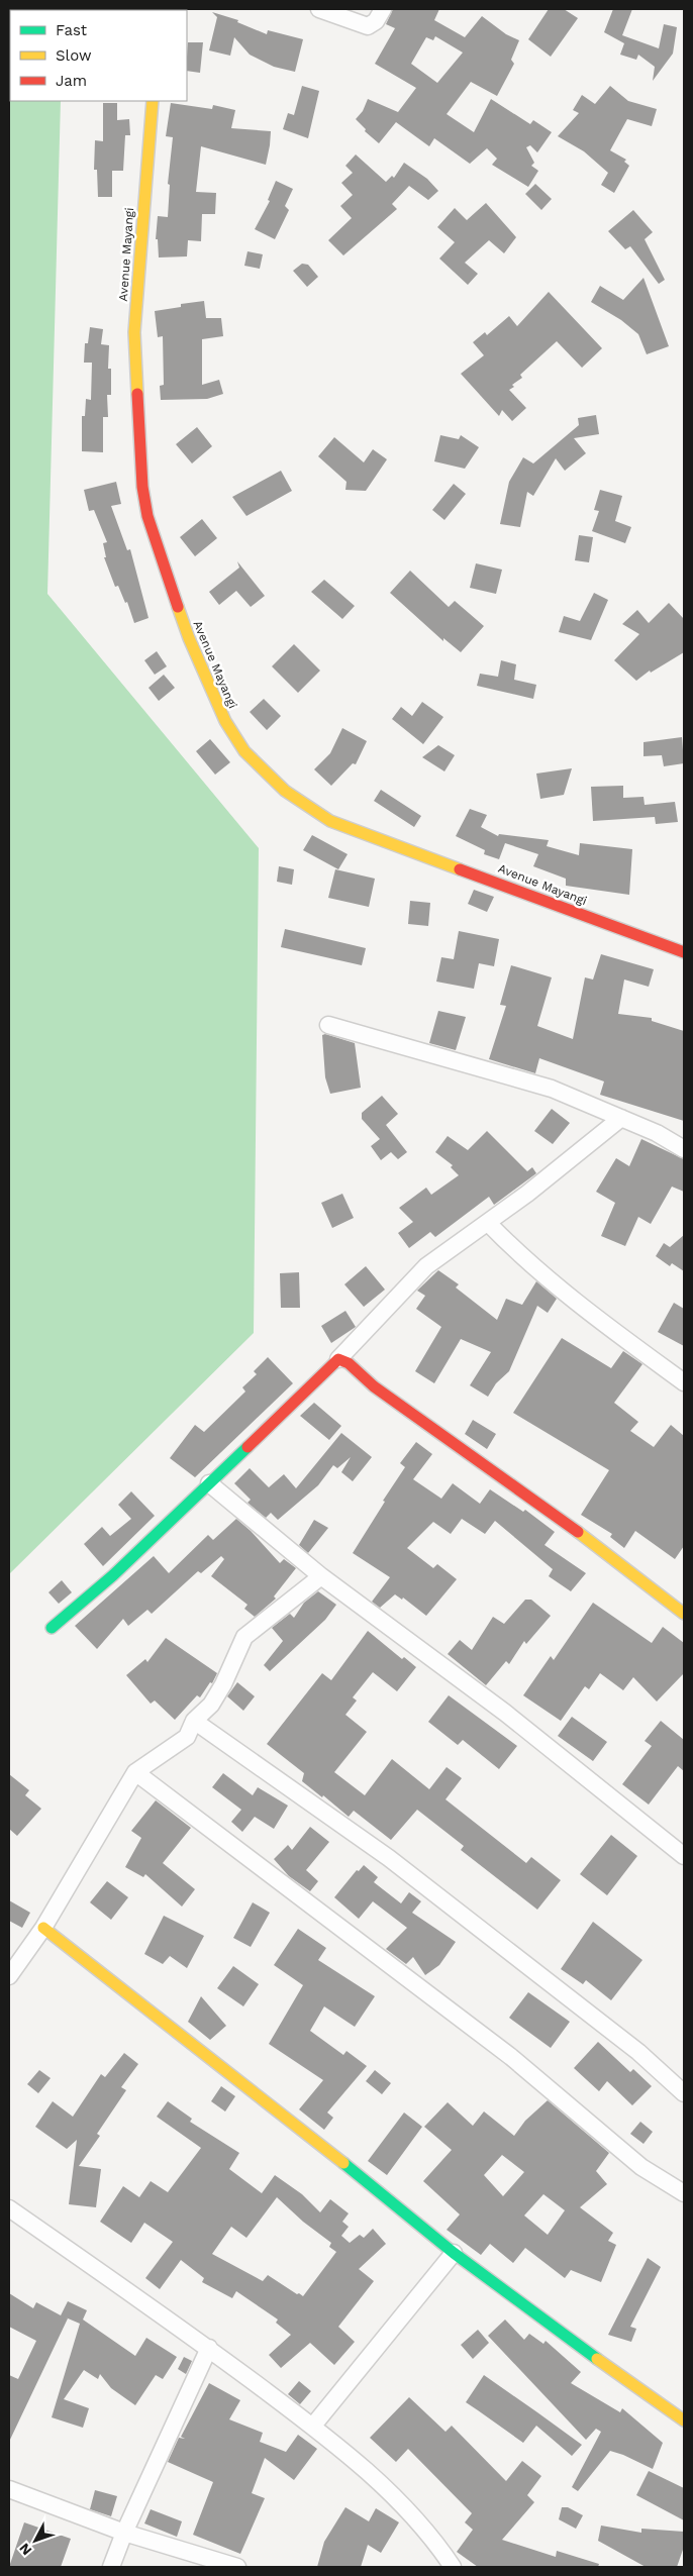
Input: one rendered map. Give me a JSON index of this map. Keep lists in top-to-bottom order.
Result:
{
  "streets": {
    "street": ["Avenue Mayangi"]
  },
  "legend": ["Fast", "Slow", "Jam"],
  "north": "bottom left"
}
